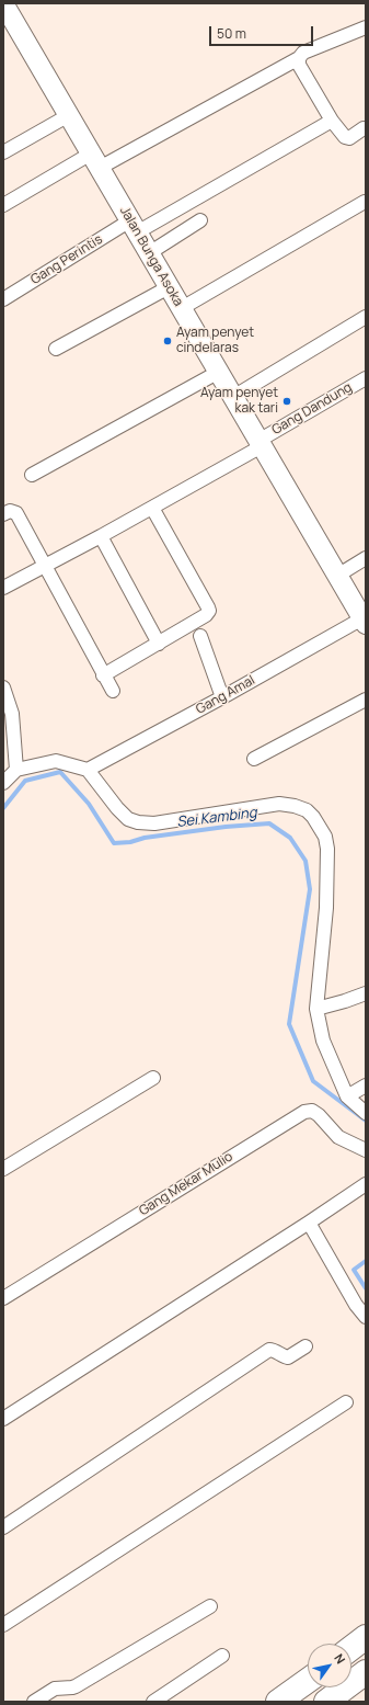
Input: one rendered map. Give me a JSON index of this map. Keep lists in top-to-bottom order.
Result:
{
  "streets": {
    "street": [
      "Jalan Bunga Asoka",
      "Gang Perintis",
      "Gang Dandung",
      "Gang Amal",
      "Gang Mekar Mulio"
    ]
  },
  "crossings": [
    ["Jalan Bunga Asoka", "Gang Perintis"],
    ["Jalan Bunga Asoka", "Gang Dandung"],
    ["Jalan Bunga Asoka", "Gang Amal"]
  ],
  "water": ["Sei Kambing"],
  "places": ["Ayam penyet cindelaras", "Ayam penyet kak tari"],
  "scale_bar": "50 m",
  "north": "top right"
}
